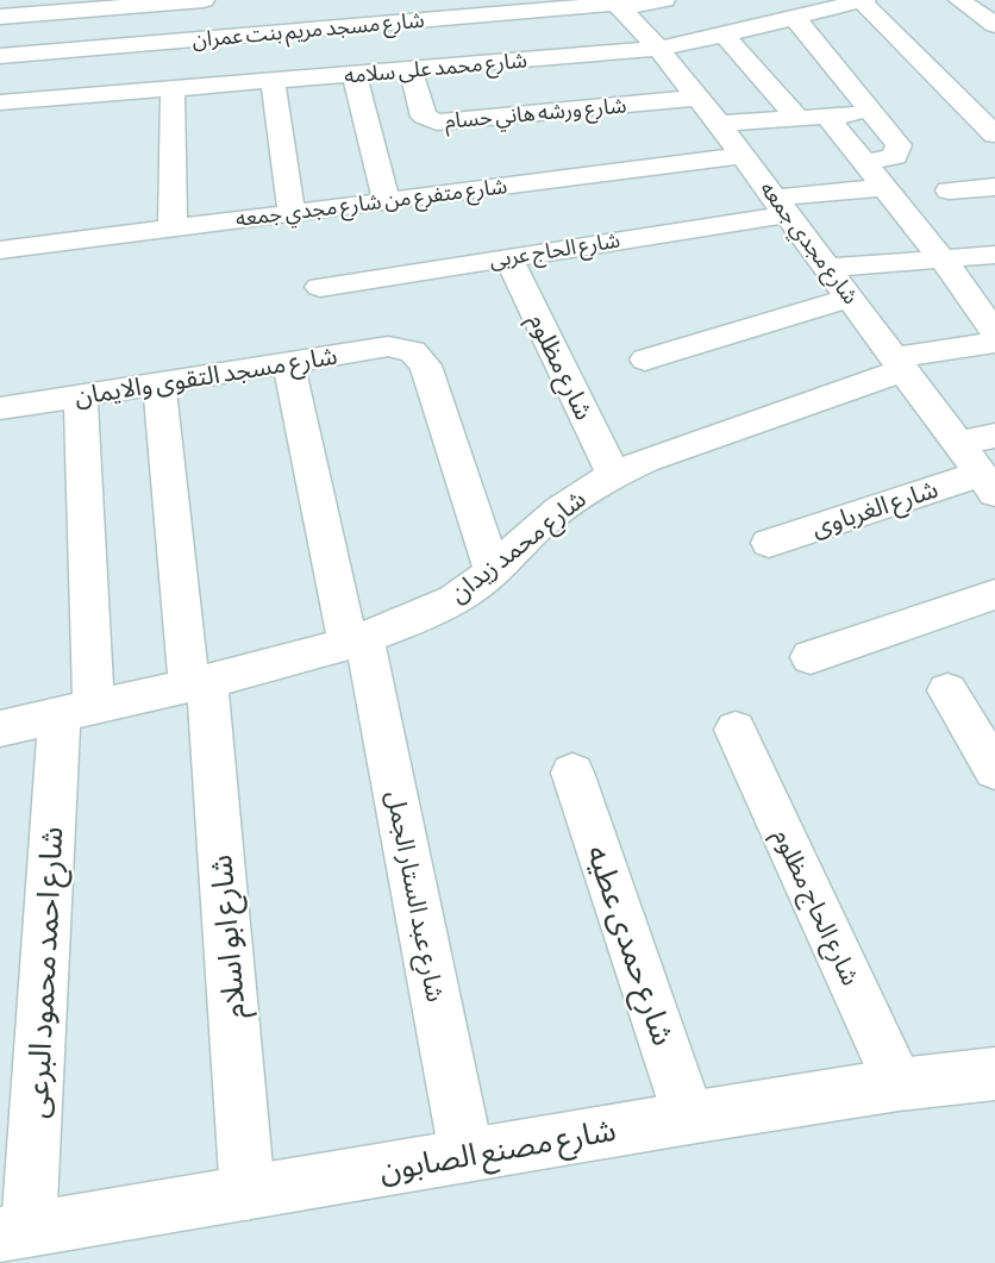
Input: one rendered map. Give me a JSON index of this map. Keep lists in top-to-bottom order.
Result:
{
  "streets": {
    "street": [
      "شارع مسجد مريم بنت عمران",
      "شارع محمد على سلامه",
      "شارع ورشه هاني حسام",
      "شارع متفرع من شارع مجدي جمعه",
      "شارع مجدي جمعه",
      "شارع الحاج عربى",
      "شارع مظلوم",
      "شارع مسجد التقوى والايمان",
      "شارع الغرباوى",
      "شارع محمد زيدان",
      "شارع عبد الستار الجمل",
      "شارع الحاج مظلوم",
      "شارع ابو اسلام",
      "شارع حمدى عطيه",
      "شارع احمد محمود البرعى",
      "شارع مصنع الصابون"
    ]
  },
  "crossings": [
    ["شارع مسجد مريم بنت عمران", "شارع مجدي جمعه"],
    ["شارع محمد على سلامه", "شارع ورشه هاني حسام"],
    ["شارع محمد على سلامه", "شارع مجدي جمعه"],
    ["شارع ورشه هاني حسام", "شارع مجدي جمعه"],
    ["شارع متفرع من شارع مجدي جمعه", "شارع مجدي جمعه"],
    ["شارع مجدي جمعه", "شارع الحاج عربى"],
    ["شارع مجدي جمعه", "شارع الغرباوى"],
    ["شارع مجدي جمعه", "شارع محمد زيدان"],
    ["شارع الحاج عربى", "شارع مظلوم"],
    ["شارع مظلوم", "شارع محمد زيدان"],
    ["شارع مسجد التقوى والايمان", "شارع محمد زيدان"],
    ["شارع مسجد التقوى والايمان", "شارع عبد الستار الجمل"],
    ["شارع مسجد التقوى والايمان", "شارع ابو اسلام"],
    ["شارع مسجد التقوى والايمان", "شارع احمد محمود البرعى"],
    ["شارع محمد زيدان", "شارع عبد الستار الجمل"],
    ["شارع محمد زيدان", "شارع ابو اسلام"],
    ["شارع محمد زيدان", "شارع احمد محمود البرعى"],
    ["شارع عبد الستار الجمل", "شارع مصنع الصابون"],
    ["شارع الحاج مظلوم", "شارع مصنع الصابون"],
    ["شارع ابو اسلام", "شارع مصنع الصابون"],
    ["شارع حمدى عطيه", "شارع مصنع الصابون"],
    ["شارع احمد محمود البرعى", "شارع مصنع الصابون"]
  ]
}
